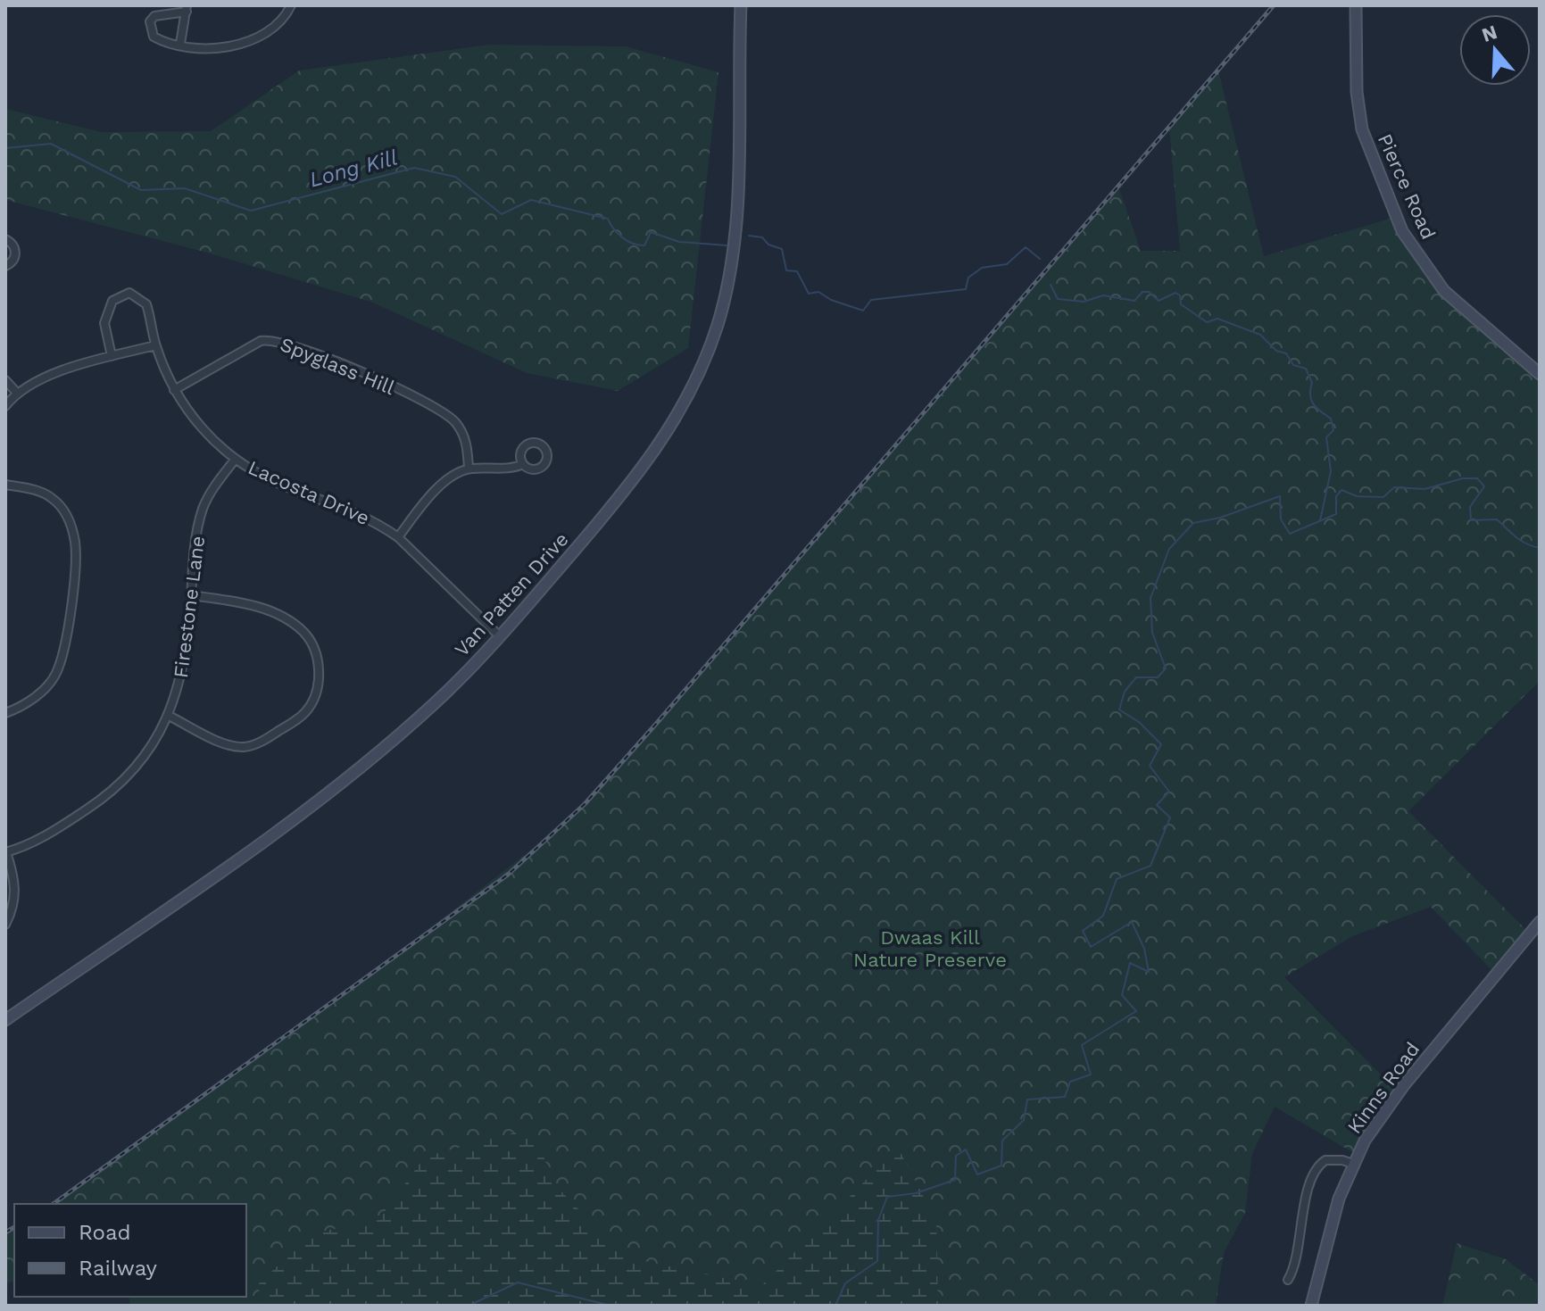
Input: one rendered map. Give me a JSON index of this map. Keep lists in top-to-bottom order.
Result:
{
  "streets": {
    "street": [
      "Pierce Road",
      "Spyglass Hill",
      "Lacosta Drive",
      "Van Patten Drive",
      "Firestone Lane",
      "Kinns Road"
    ]
  },
  "crossings": [
    ["Spyglass Hill", "Lacosta Drive"],
    ["Lacosta Drive", "Van Patten Drive"],
    ["Lacosta Drive", "Firestone Lane"]
  ],
  "water": ["Long Kill"],
  "parks": ["Dwaas Kill Nature Preserve"],
  "legend": ["Road", "Railway"],
  "north": "top"
}
